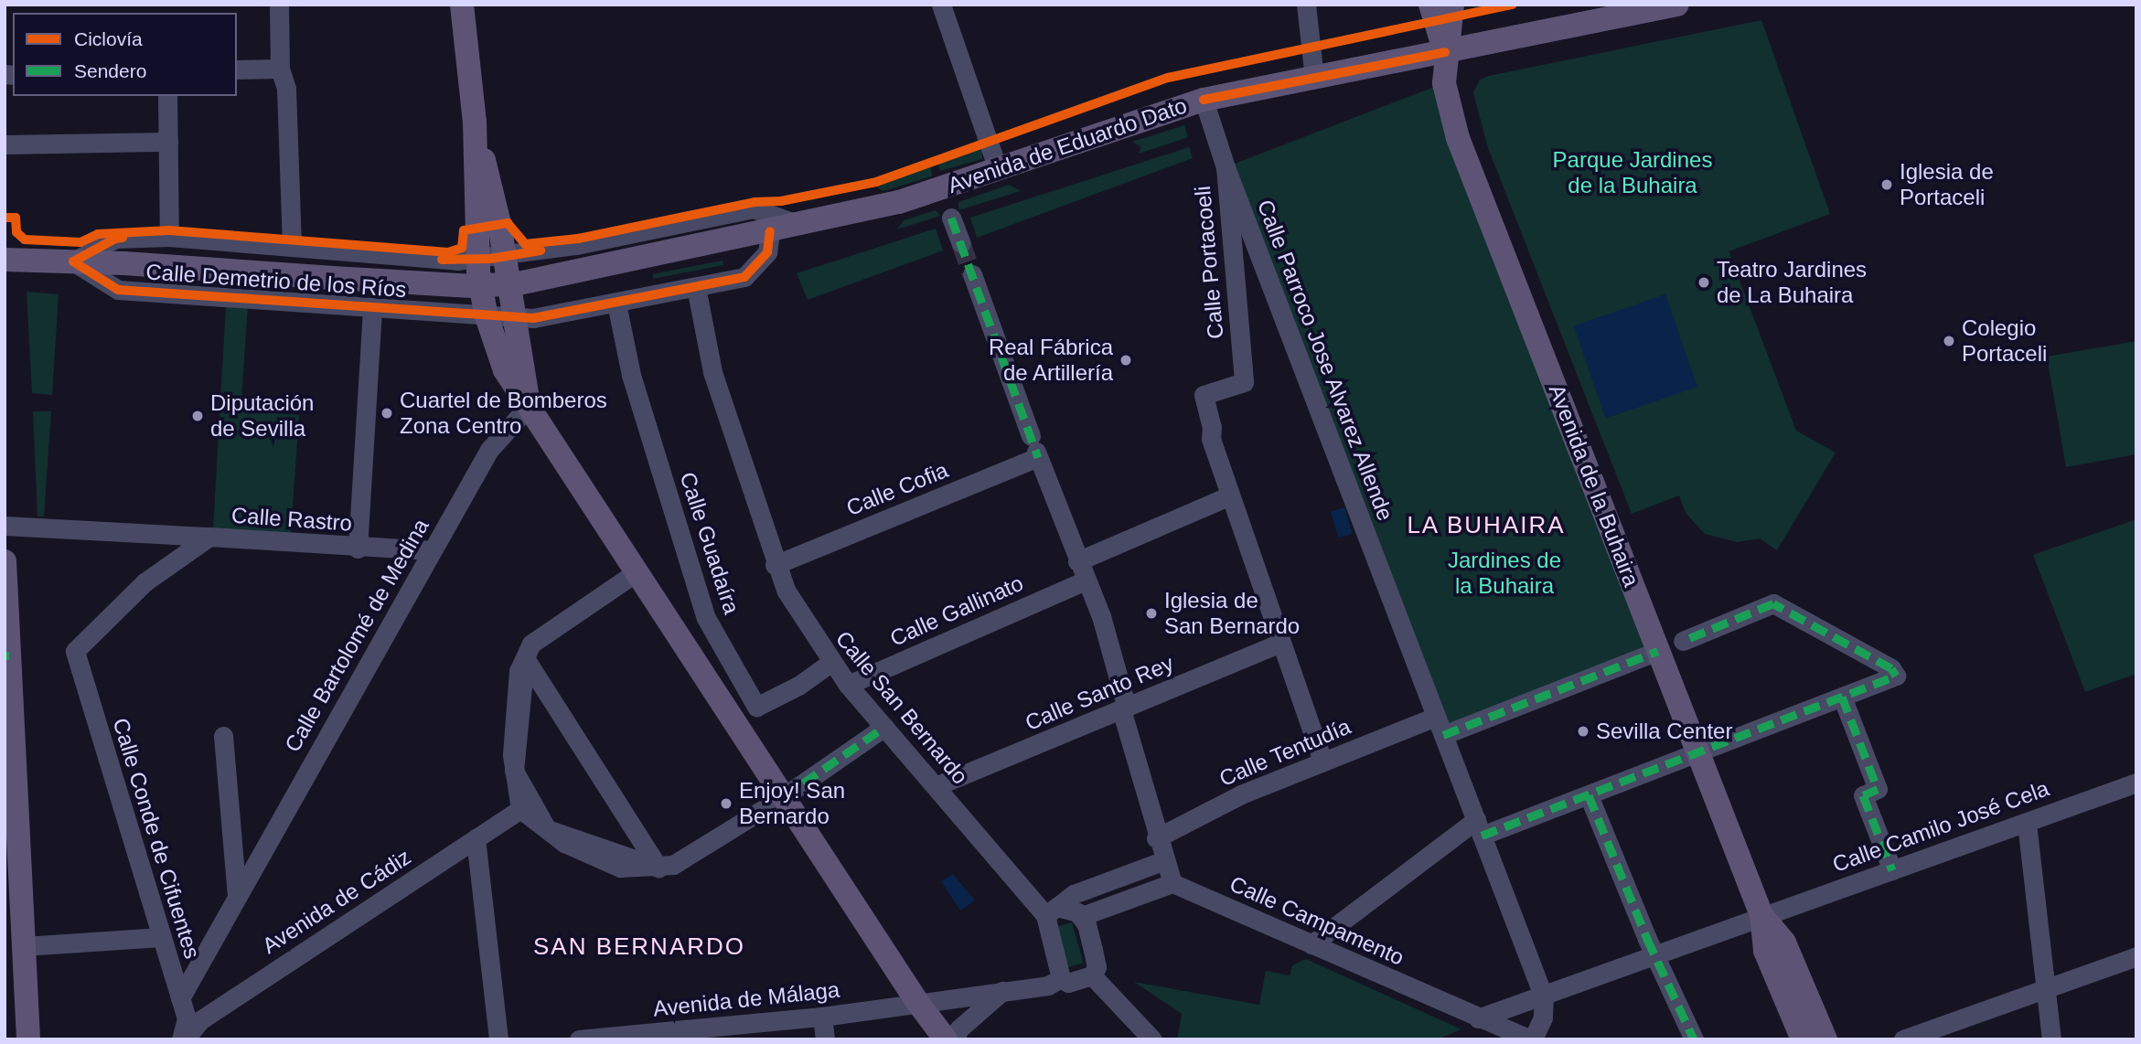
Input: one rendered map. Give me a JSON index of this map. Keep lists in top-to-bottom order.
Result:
{
  "streets": {
    "main road": ["Avenida de Eduardo Dato", "Calle Demetrio de los Ríos", "Avenida de la Buhaira"],
    "street": [
      "Calle Portacoeli",
      "Calle Parroco Jose Alvarez Allende",
      "Calle Cofia",
      "Calle Rastro",
      "Calle Guadaíra",
      "Calle Gallinato",
      "Calle Bartolomé de Medina",
      "Calle Santo Rey",
      "Calle San Bernardo",
      "Calle Tentudía",
      "Calle Camilo José Cela",
      "Calle Conde de Cifuentes",
      "Avenida de Cádiz",
      "Calle Campamento",
      "Avenida de Málaga"
    ]
  },
  "crossings": [
    ["Avenida de Eduardo Dato", "Calle Portacoeli"],
    ["Avenida de Eduardo Dato", "Calle Demetrio de los Ríos"],
    ["Avenida de Eduardo Dato", "Avenida de la Buhaira"],
    ["Calle Portacoeli", "Calle Parroco Jose Alvarez Allende"],
    ["Calle Demetrio de los Ríos", "Calle Guadaíra"],
    ["Calle Parroco Jose Alvarez Allende", "Calle Tentudía"],
    ["Calle Parroco Jose Alvarez Allende", "Calle Camilo José Cela"],
    ["Avenida de la Buhaira", "Calle Tentudía"],
    ["Avenida de la Buhaira", "Calle Camilo José Cela"],
    ["Calle Cofia", "Calle San Bernardo"],
    ["Calle Rastro", "Calle Bartolomé de Medina"],
    ["Calle Rastro", "Calle Conde de Cifuentes"],
    ["Calle Guadaíra", "Calle San Bernardo"],
    ["Calle Gallinato", "Calle San Bernardo"],
    ["Calle Bartolomé de Medina", "Calle Conde de Cifuentes"],
    ["Calle Santo Rey", "Calle San Bernardo"],
    ["Calle Camilo José Cela", "Calle Campamento"],
    ["Calle Conde de Cifuentes", "Avenida de Cádiz"]
  ],
  "districts": ["LA BUHAIRA", "SAN BERNARDO"],
  "parks": ["Parque Jardines de la Buhaira", "Jardines de la Buhaira"],
  "places": [
    "Iglesia de Portaceli",
    "Teatro Jardines de La Buhaira",
    "Colegio Portaceli",
    "Real Fábrica de Artillería",
    "Cuartel de Bomberos Zona Centro",
    "Diputación de Sevilla",
    "Iglesia de San Bernardo",
    "Sevilla Center",
    "Enjoy! San Bernardo"
  ],
  "legend": ["Ciclovía", "Sendero"]
}
